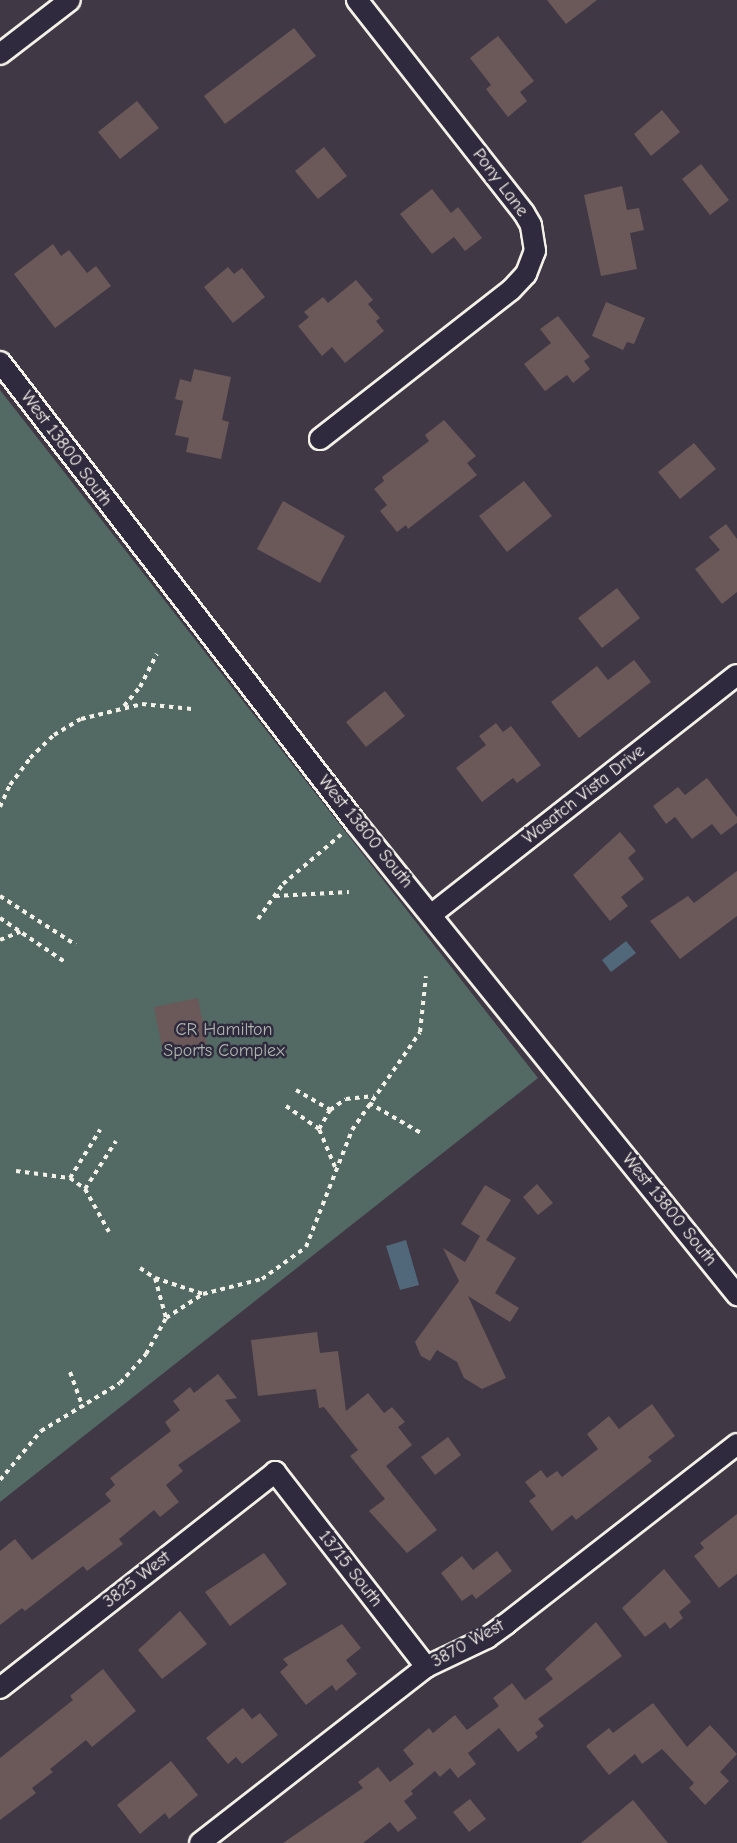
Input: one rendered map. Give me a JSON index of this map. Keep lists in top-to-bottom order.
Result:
{
  "streets": {
    "street": [
      "Pony Lane",
      "West 13800 South",
      "Wasatch Vista Drive",
      "13715 South",
      "3825 West",
      "3870 West"
    ]
  },
  "crossings": [
    ["West 13800 South", "Wasatch Vista Drive"],
    ["13715 South", "3825 West"],
    ["13715 South", "3870 West"]
  ],
  "parks": ["CR Hamilton Sports Complex"]
}
